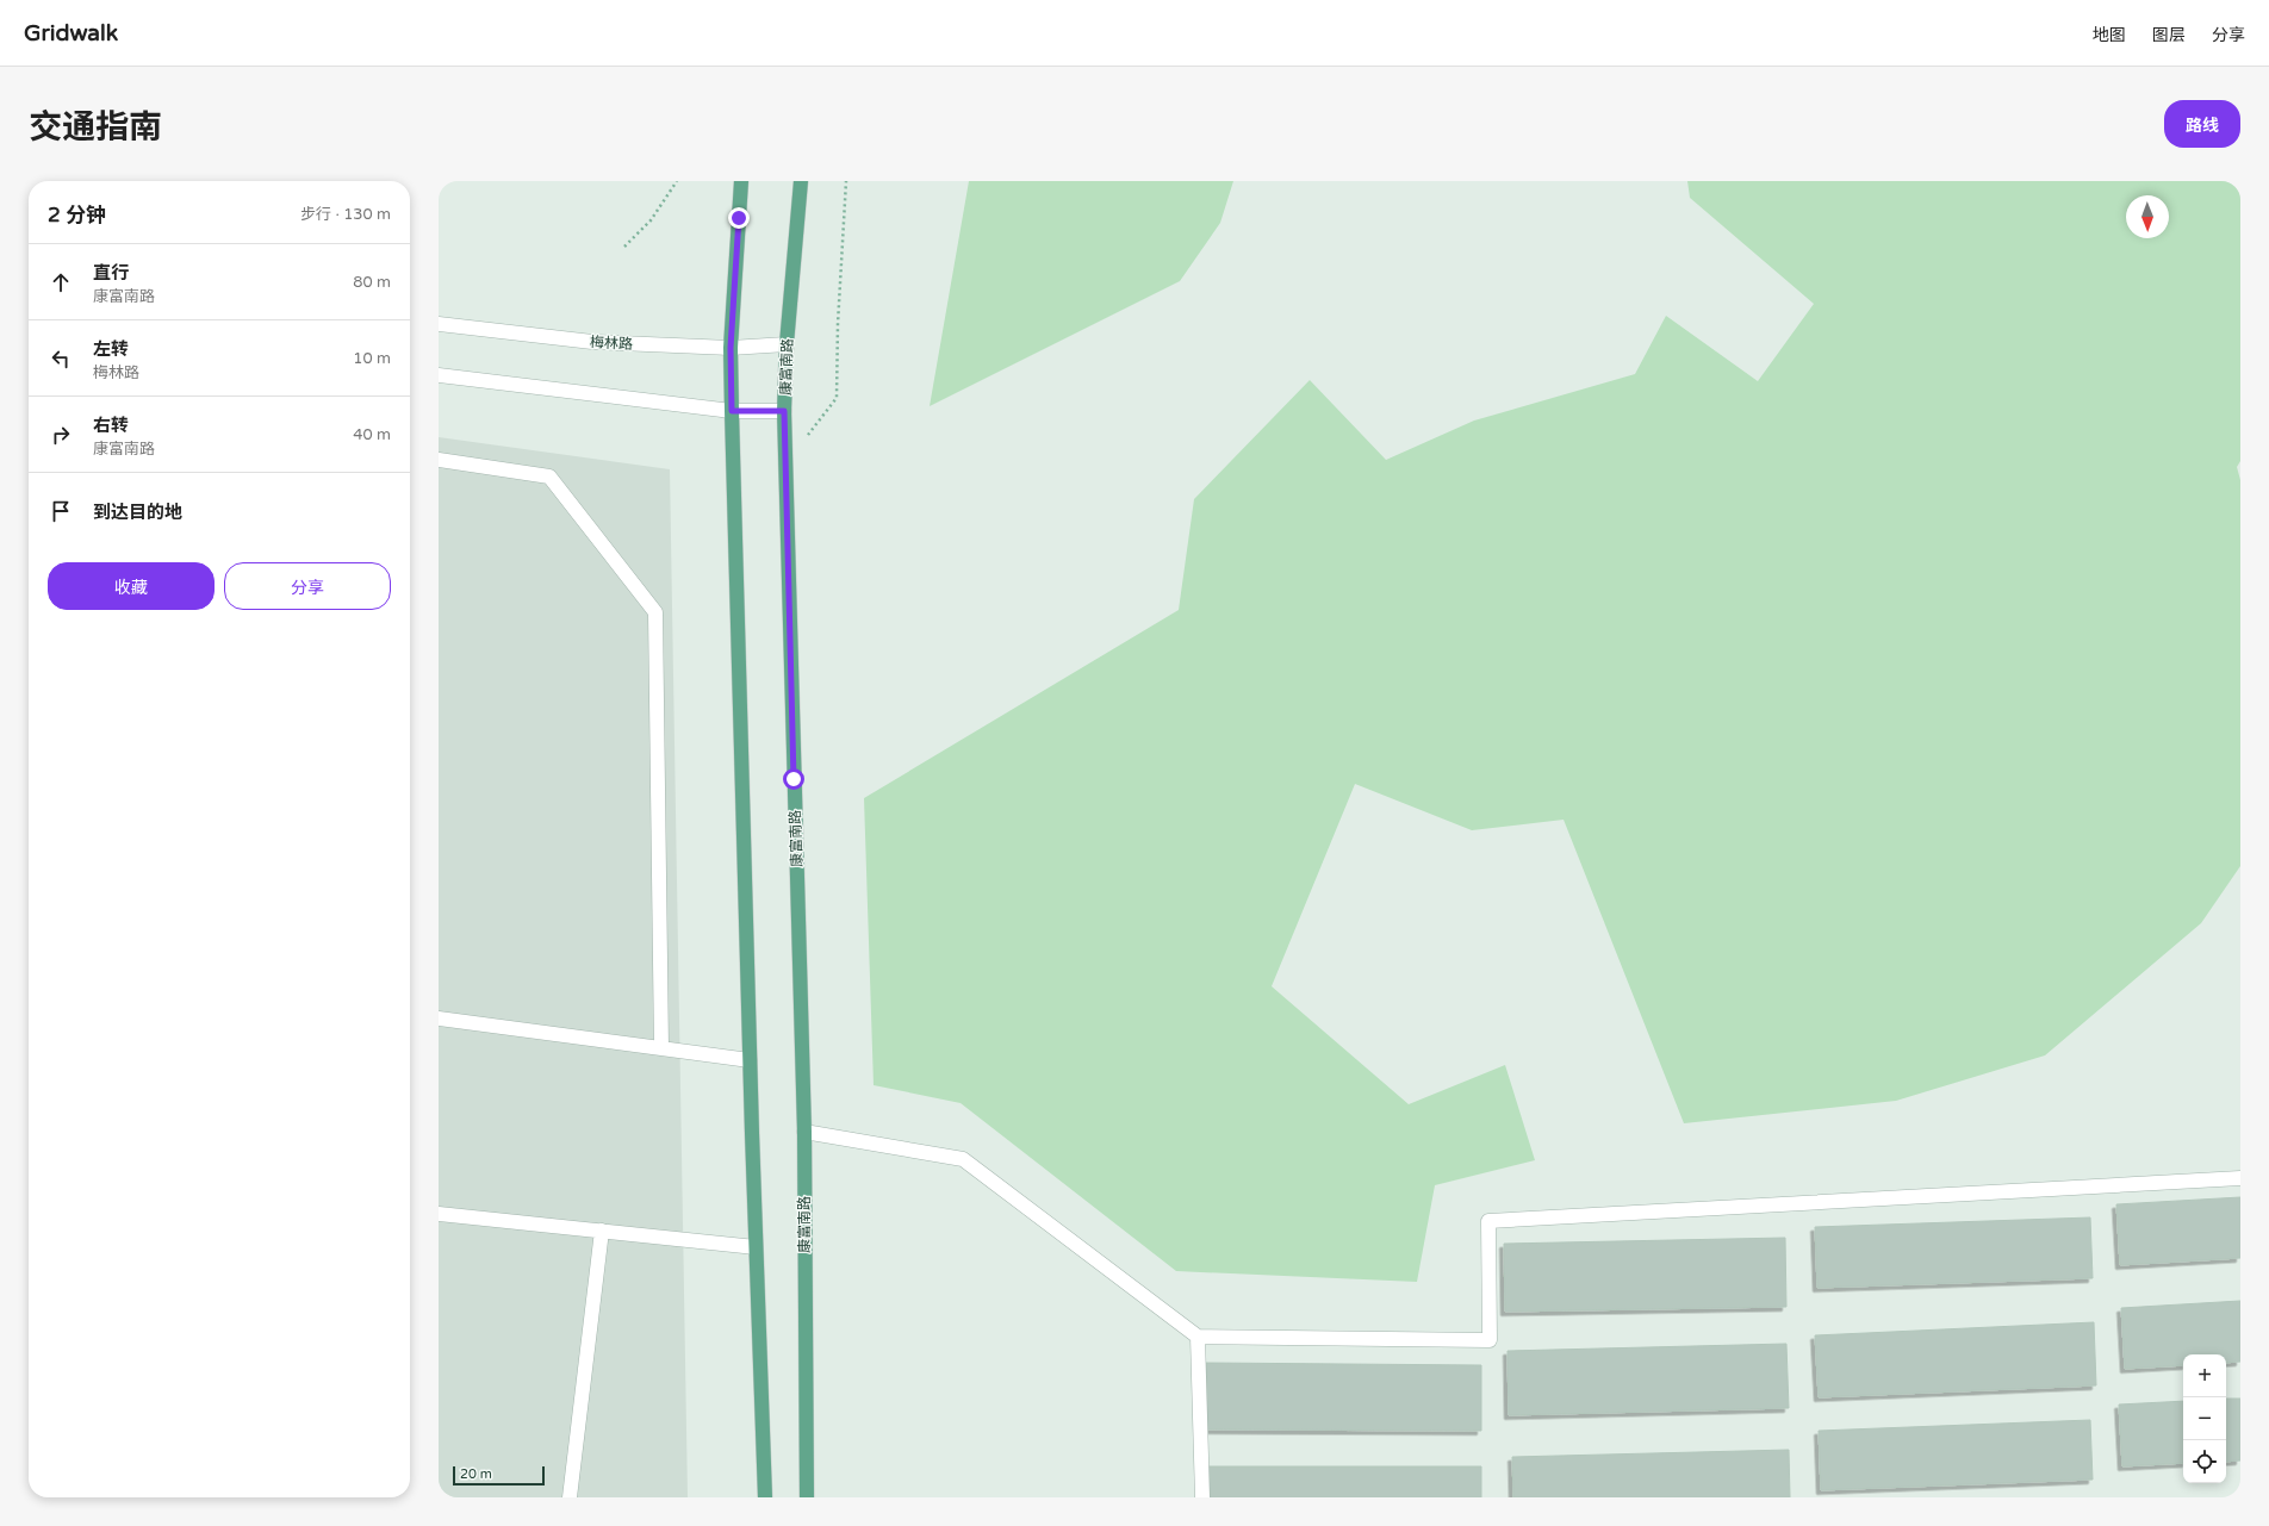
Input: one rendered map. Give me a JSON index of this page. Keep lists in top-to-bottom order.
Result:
{
  "streets": {
    "main road": ["康富南路"],
    "street": ["梅林路"]
  },
  "crossings": [
    ["梅林路", "康富南路"]
  ],
  "scale_bar": "20 m",
  "north": "bottom",
  "page": {
    "header": "Gridwalk",
    "nav": ["地图", "图层", "分享"],
    "title": "交通指南",
    "buttons": [
      "路线",
      ["收藏", "分享"]
    ],
    "heading": ["2 分钟", "步行 · 130 m"],
    "list": [
      ["直行", "康富南路", "80 m"],
      ["左转", "梅林路", "10 m"],
      ["右转", "康富南路", "40 m"],
      "到达目的地"
    ],
    "map_buttons": ["+", "−"],
    "scale": "20 m"
  }
}
